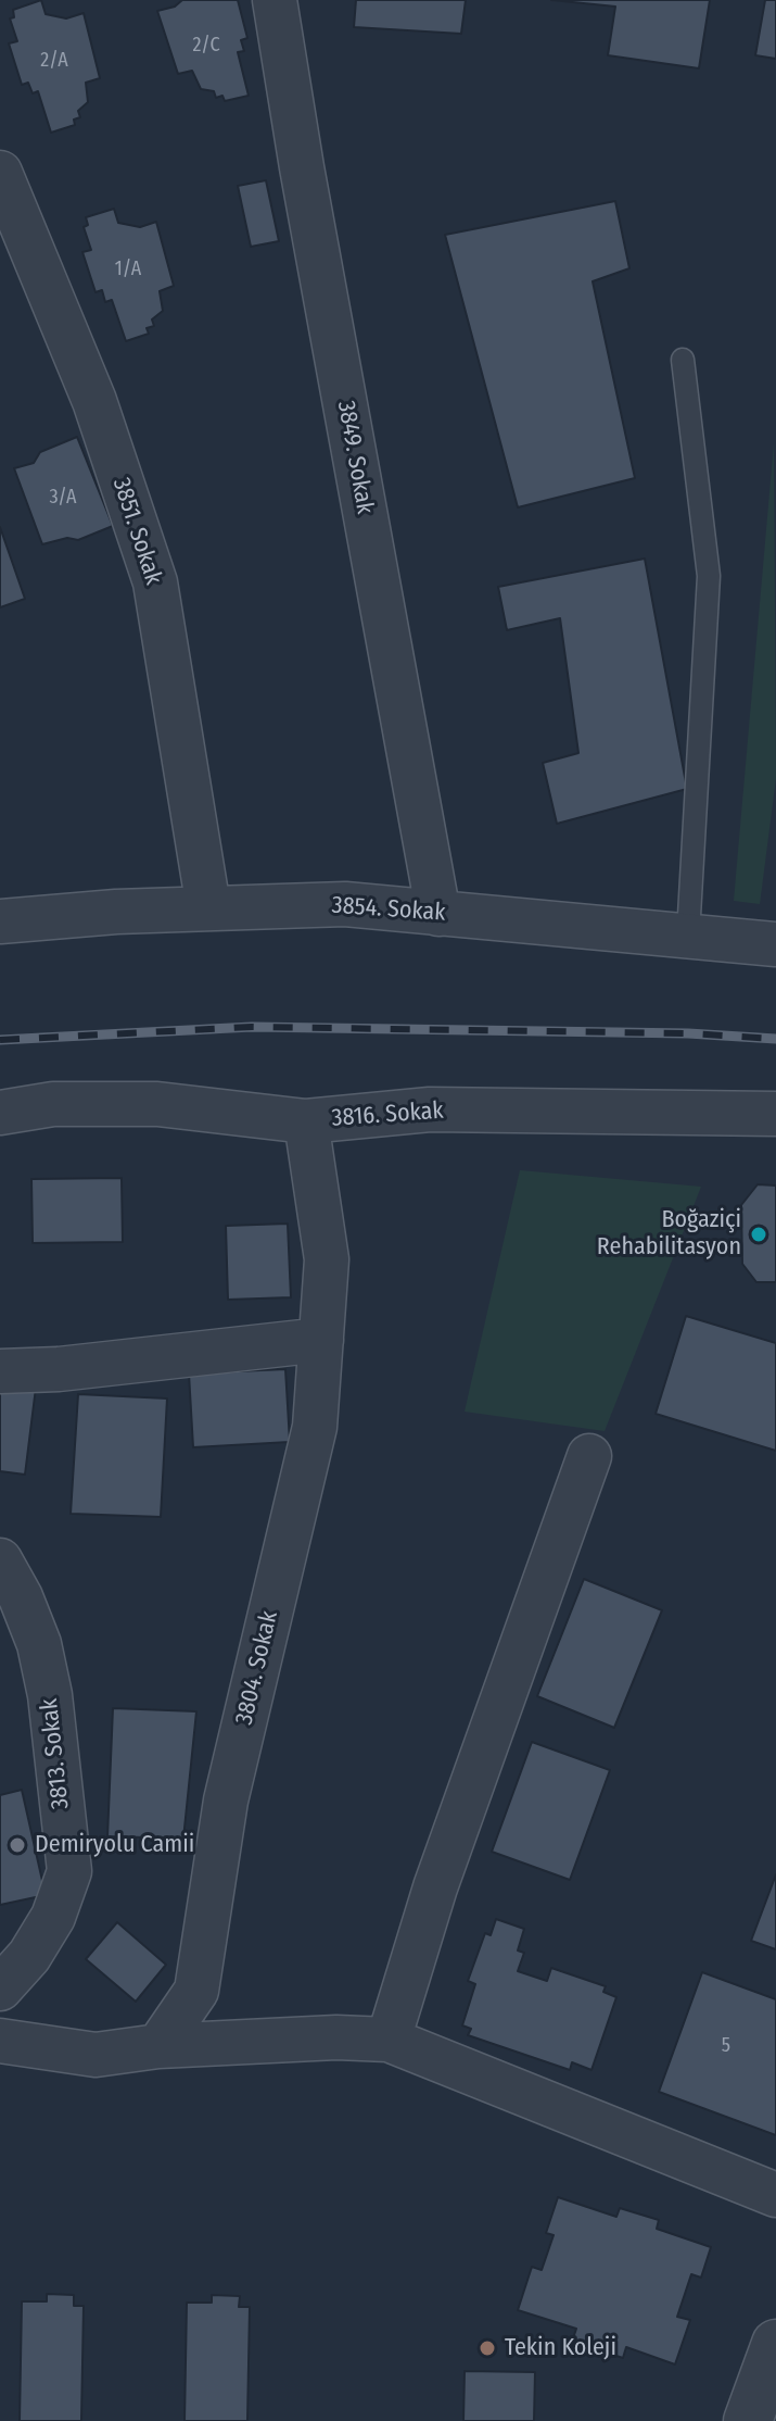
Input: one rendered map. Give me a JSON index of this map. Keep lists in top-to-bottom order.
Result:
{
  "streets": {
    "street": [
      "3849. Sokak",
      "3851. Sokak",
      "3854. Sokak",
      "3816. Sokak",
      "3804. Sokak",
      "3813. Sokak"
    ]
  },
  "crossings": [
    ["3849. Sokak", "3854. Sokak"],
    ["3851. Sokak", "3854. Sokak"],
    ["3816. Sokak", "3804. Sokak"]
  ],
  "places": ["Boğaziçi Rehabilitasyon", "Demiryolu Camii", "Tekin Koleji"],
  "house_numbers": [
    "2/C",
    "2/A",
    "1/A",
    "3/A",
    "5"
  ]
}
